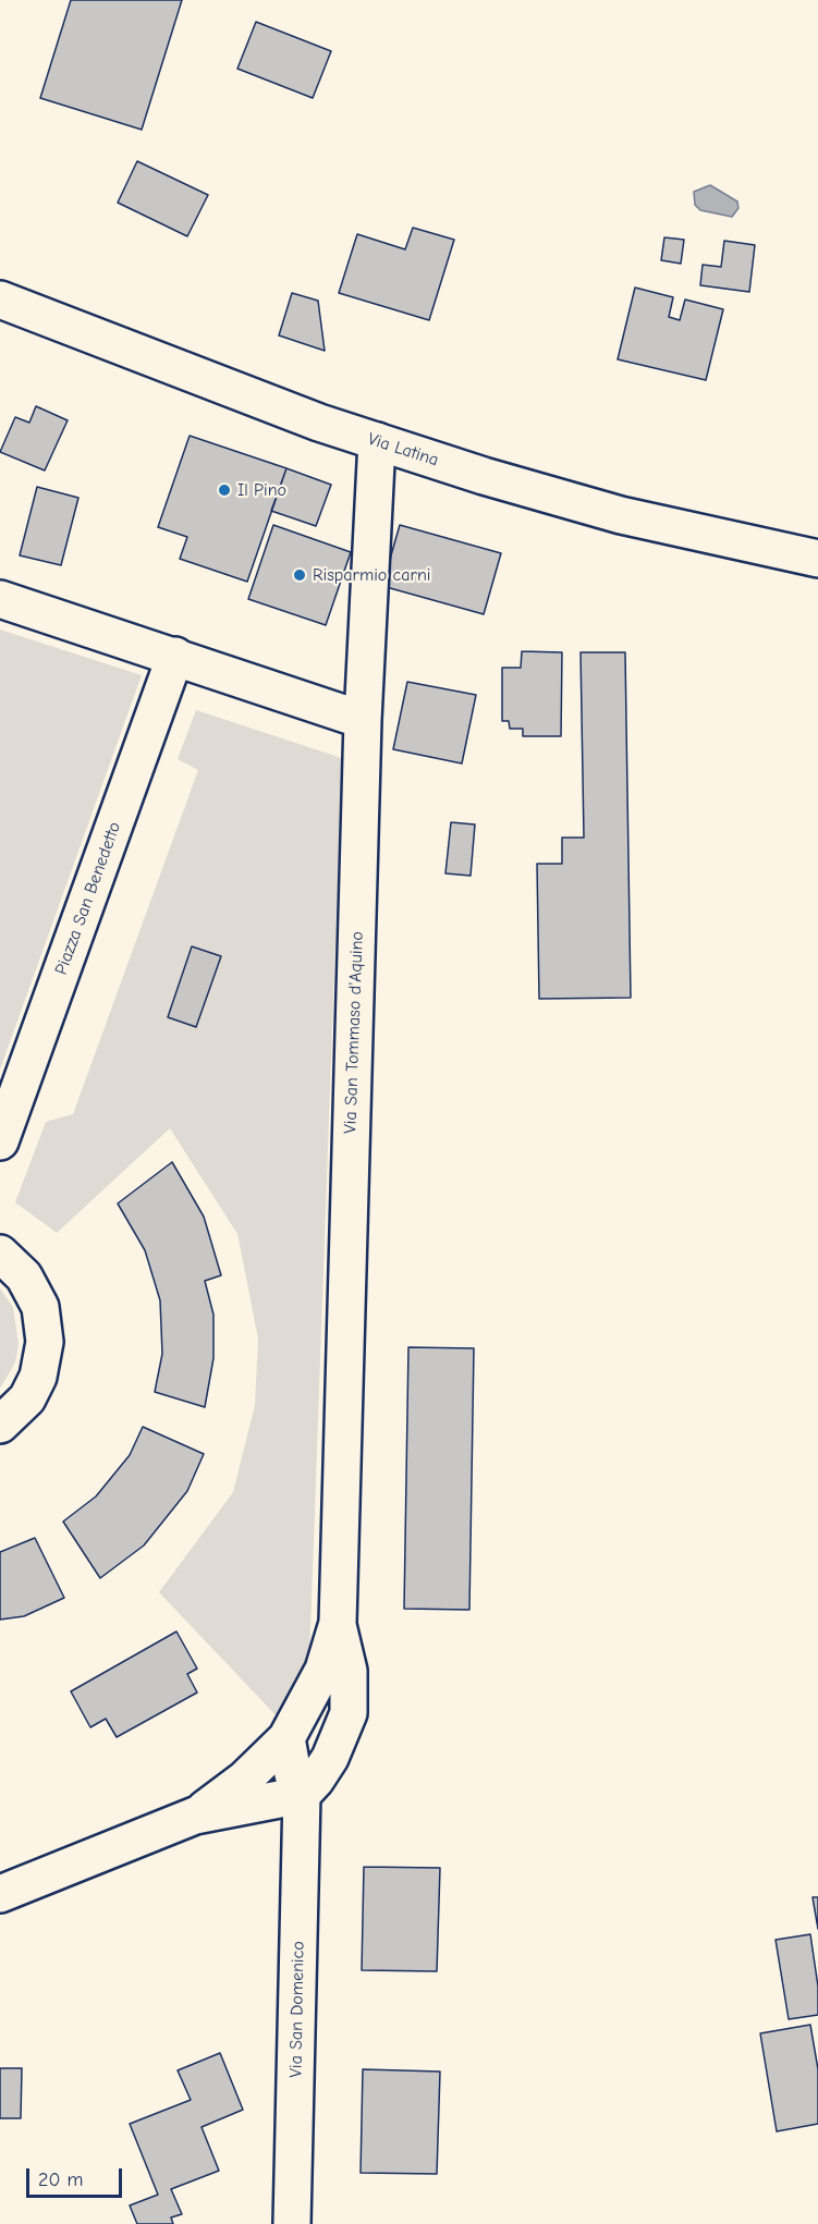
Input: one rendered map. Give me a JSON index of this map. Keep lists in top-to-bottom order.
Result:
{
  "streets": {
    "street": [
      "Via Latina",
      "Piazza San Benedetto",
      "Via San Tommaso d'Aquino",
      "Via San Domenico"
    ]
  },
  "crossings": [
    ["Via Latina", "Via San Tommaso d'Aquino"],
    ["Via San Tommaso d'Aquino", "Via San Domenico"]
  ],
  "places": ["Il Pino", "Risparmio carni"],
  "scale_bar": "20 m"
}
